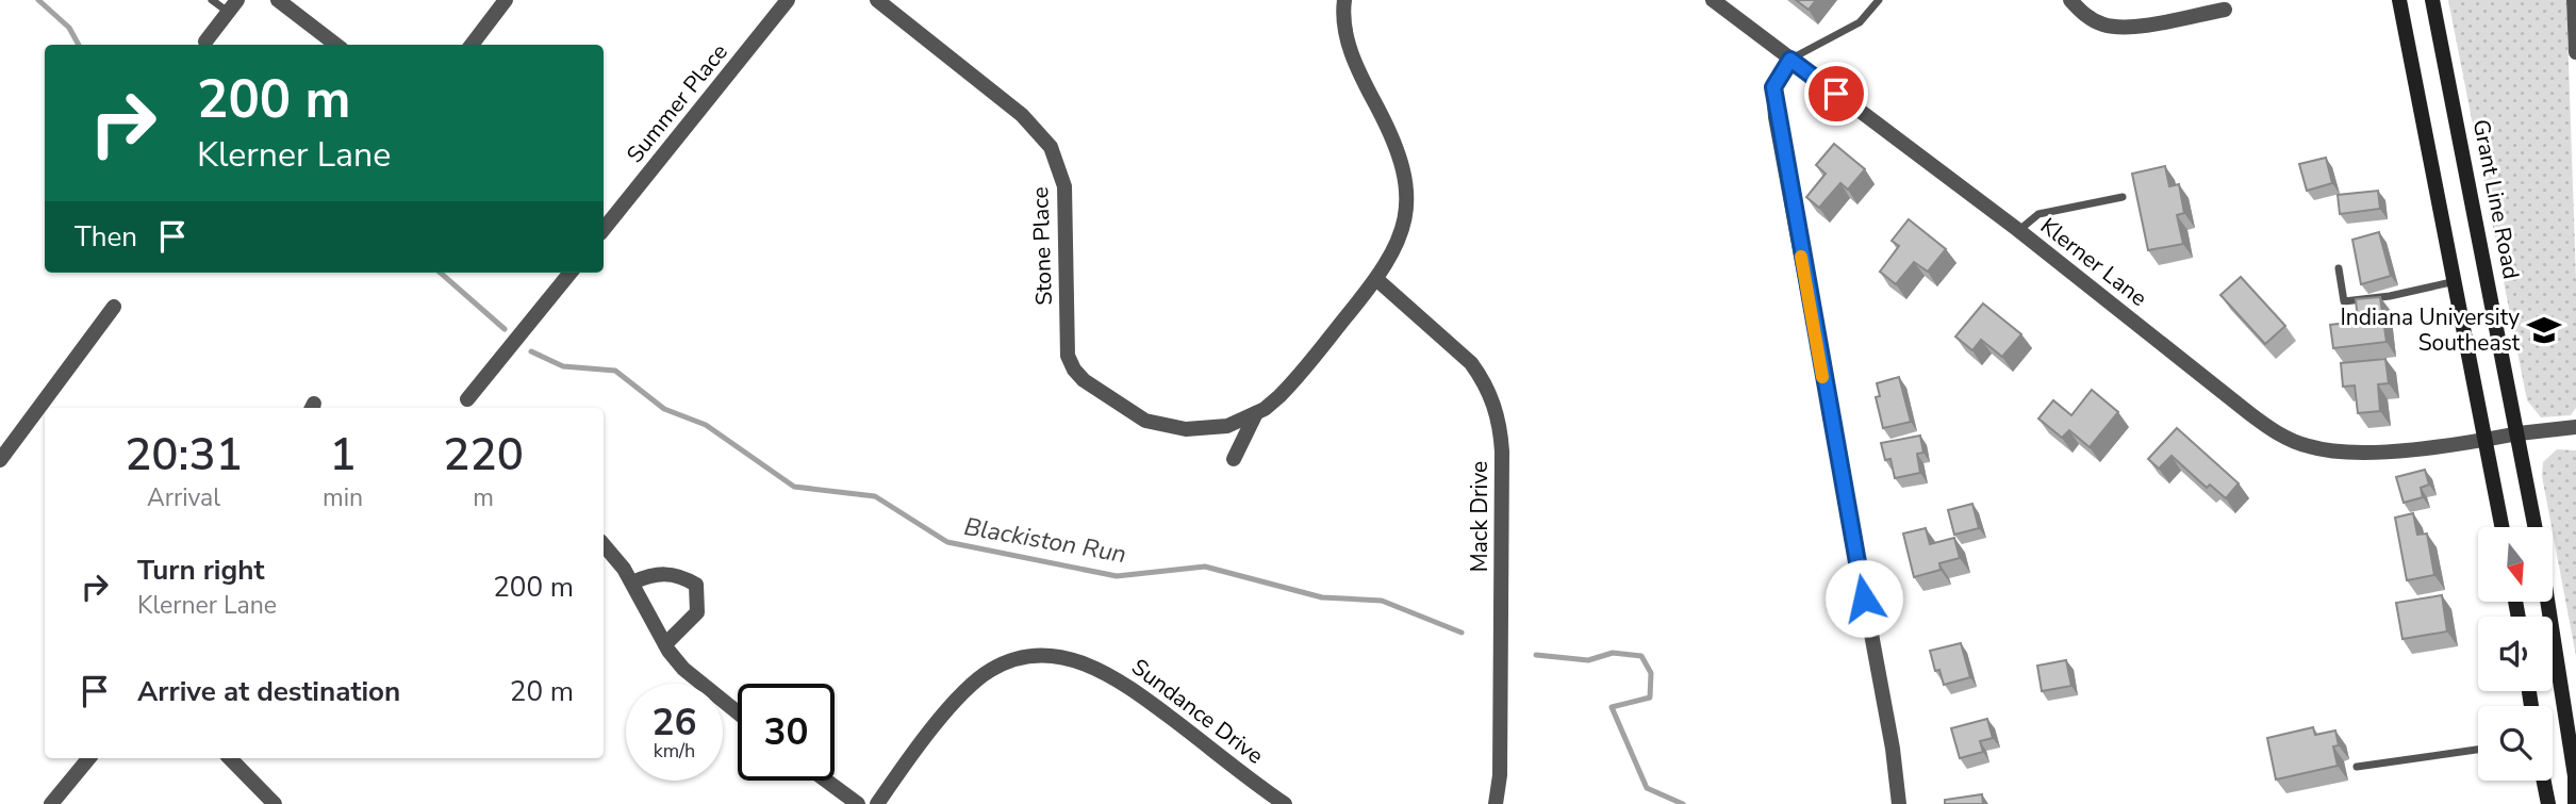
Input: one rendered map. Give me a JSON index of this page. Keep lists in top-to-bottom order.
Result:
{
  "streets": {
    "main road": ["Grant Line Road"],
    "street": [
      "Summer Place",
      "Stone Place",
      "Klerner Lane",
      "Mack Drive",
      "Sundance Drive"
    ]
  },
  "crossings": [
    ["Grant Line Road", "Klerner Lane"],
    ["Stone Place", "Mack Drive"]
  ],
  "water": ["Blackiston Run"],
  "places": {
    "school or university": ["Indiana University Southeast"]
  },
  "north": "bottom",
  "page": {
    "turn": ["200 m", "Klerner Lane"],
    "then": "Then",
    "eta": [
      "20:31",
      "Arrival",
      "1",
      "min",
      "220",
      "m"
    ],
    "list": [
      {
        "name": "Turn right",
        "note": "Klerner Lane",
        "value": "200 m"
      },
      {
        "name": "Arrive at destination",
        "value": "20 m"
      }
    ],
    "speed": "26 km/h",
    "limit": "30"
  }
}
